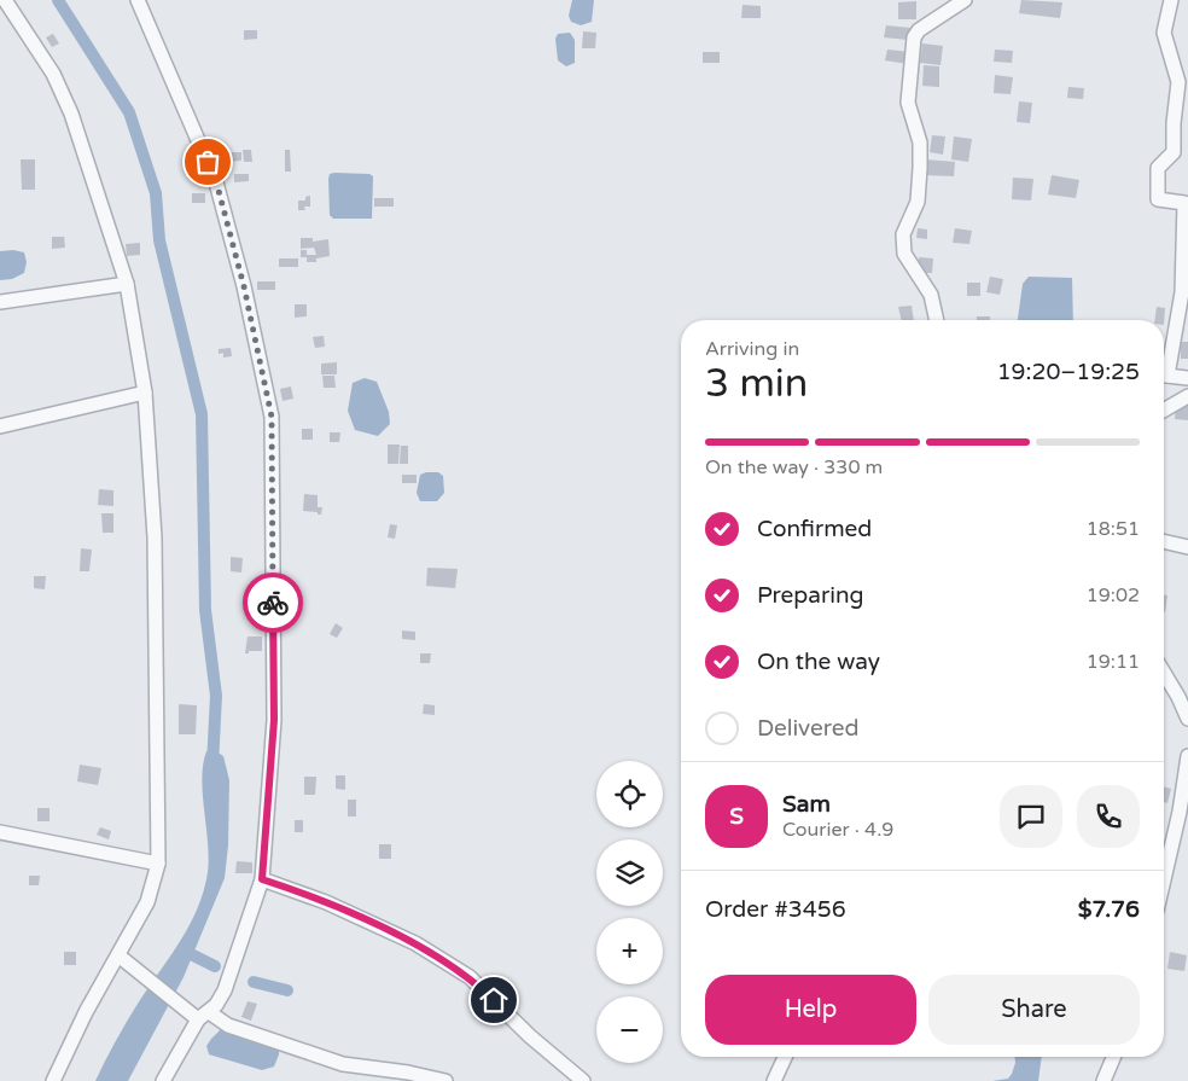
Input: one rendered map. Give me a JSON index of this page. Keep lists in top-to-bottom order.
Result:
{
  "page": {
    "heading": ["3 min", "Arriving in", "19:20–19:25"],
    "panel": [
      "Sam",
      "Courier · 4.9",
      "Order #3456",
      "$7.76"
    ],
    "bar": "On the way · 330 m",
    "list": [
      ["Confirmed", "18:51"],
      ["Preparing", "19:02"],
      ["On the way", "19:11"],
      "Delivered"
    ],
    "map_buttons": ["+", "−"],
    "round": "S",
    "buttons": ["Help", "Share"]
  }
}
